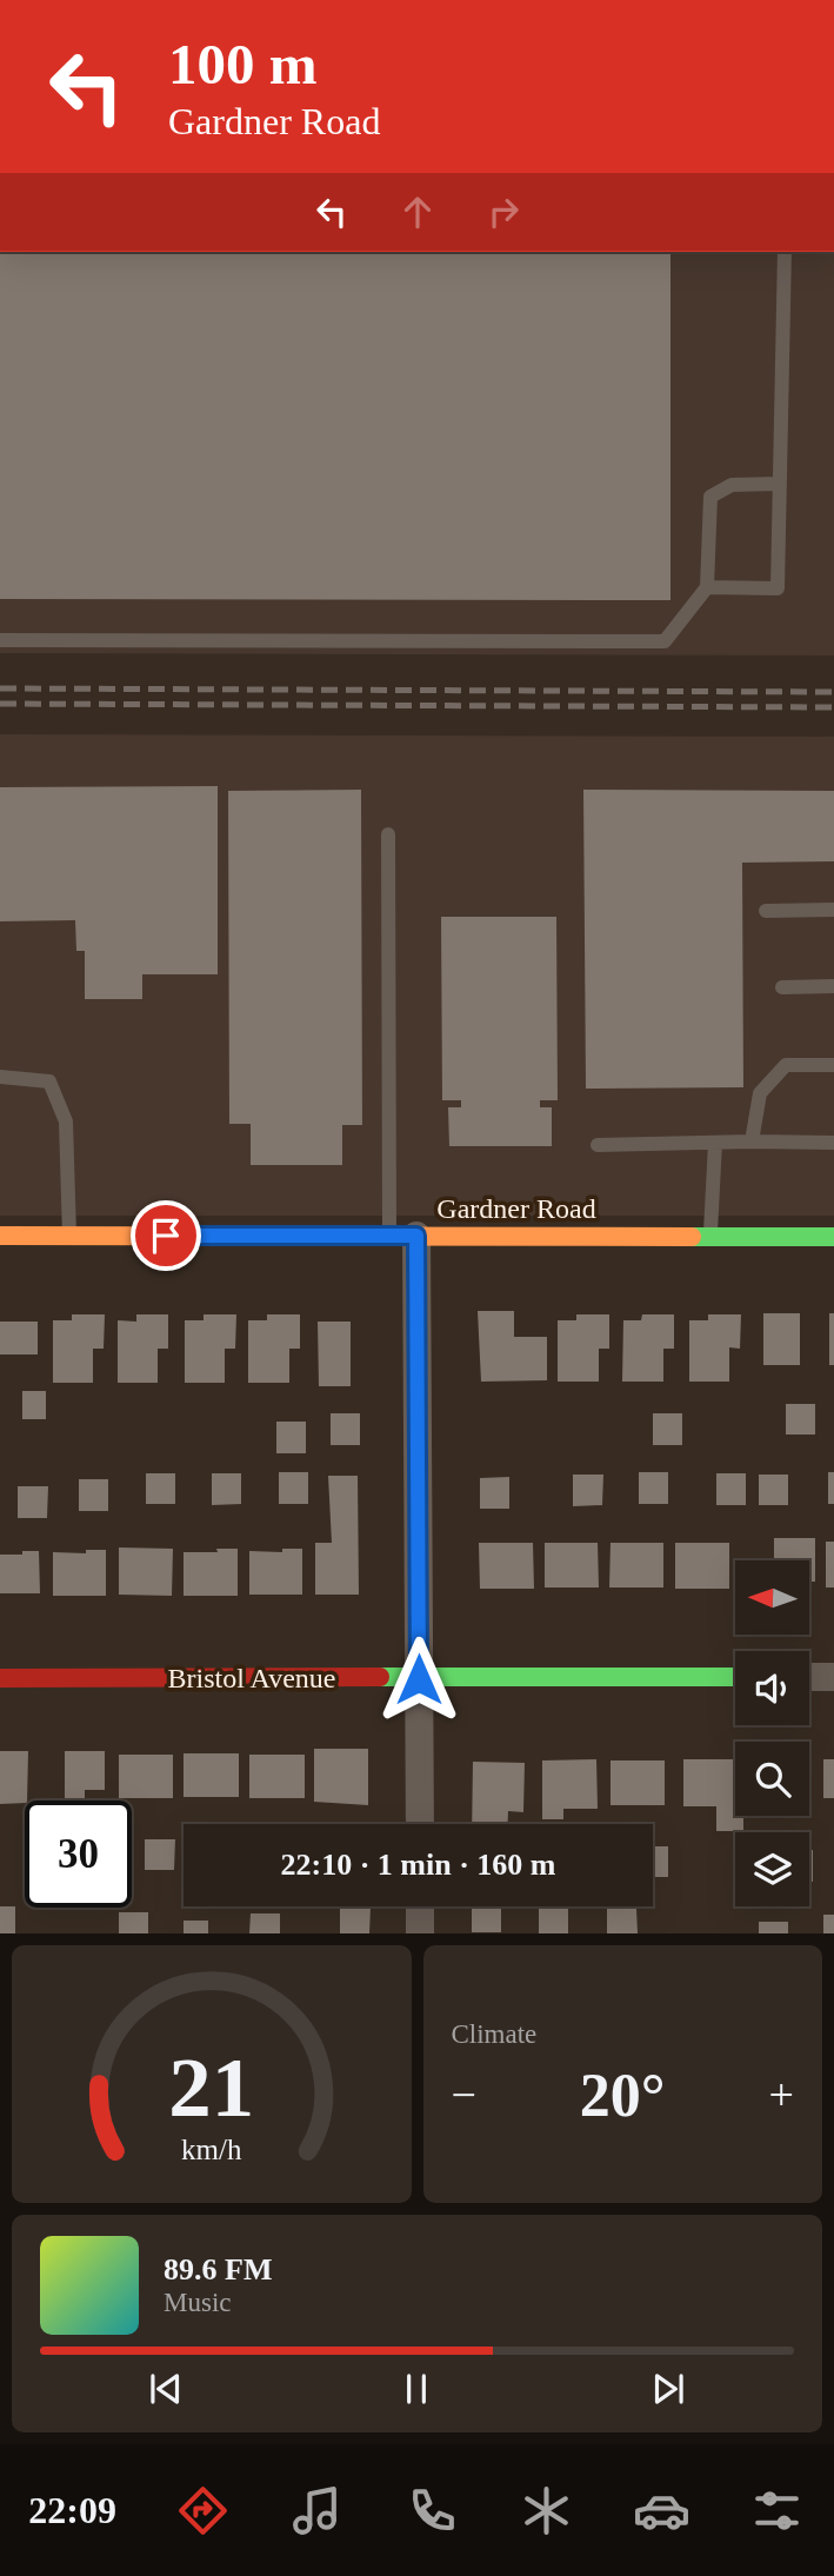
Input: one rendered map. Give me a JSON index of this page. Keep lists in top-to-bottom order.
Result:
{
  "streets": {
    "street": ["Gardner Road", "Bristol Avenue"]
  },
  "north": "left",
  "page": {
    "turn": ["100 m", "Gardner Road"],
    "limit": "30",
    "trip": "22:10 · 1 min · 160 m",
    "tile": "Climate",
    "heat": ["−", "20°", "+"],
    "song": ["89.6 FM", "Music"],
    "tabs": "22:09",
    "gauge": ["21", "km/h"]
  }
}
